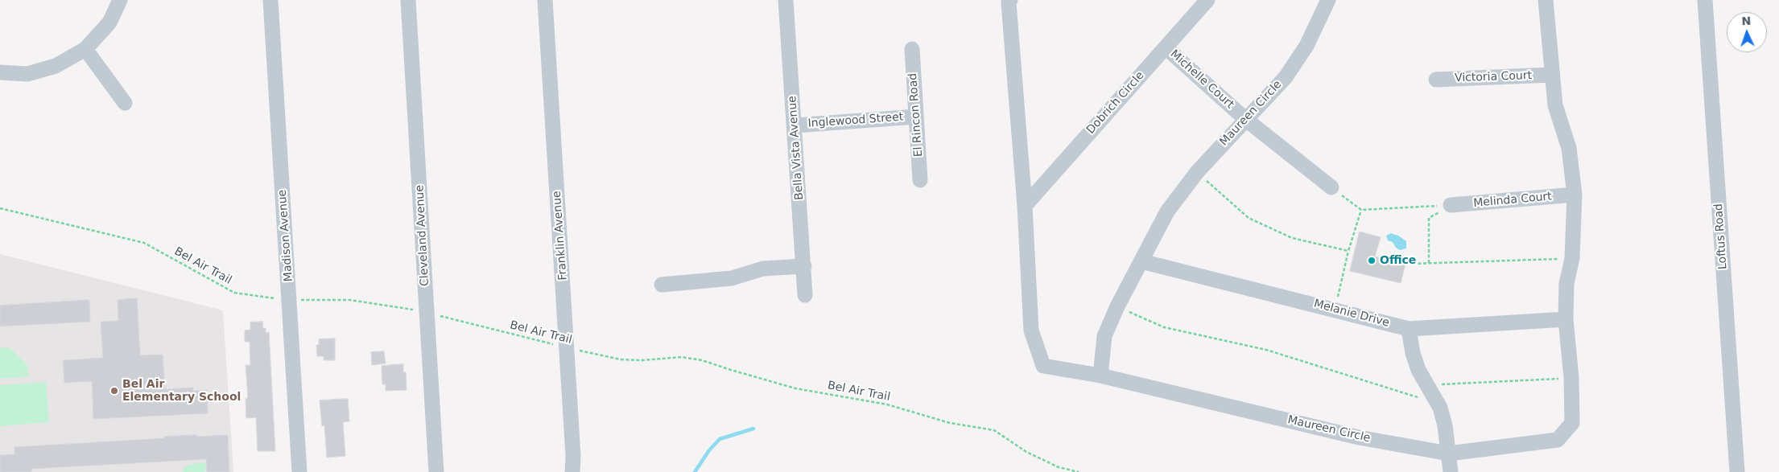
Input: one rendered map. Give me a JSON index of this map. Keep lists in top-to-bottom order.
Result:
{
  "streets": {
    "street": [
      "Victoria Court",
      "Michelle Court",
      "Dobrich Circle",
      "Maureen Circle",
      "El Rincon Road",
      "Inglewood Street",
      "Bella Vista Avenue",
      "Melinda Court",
      "Madison Avenue",
      "Cleveland Avenue",
      "Franklin Avenue",
      "Loftus Road",
      "Melanie Drive"
    ],
    "path": ["Bel Air Trail"]
  },
  "crossings": [
    ["Victoria Court", "Maureen Circle"],
    ["Michelle Court", "Dobrich Circle"],
    ["Michelle Court", "Maureen Circle"],
    ["Maureen Circle", "Melinda Court"],
    ["Maureen Circle", "Melanie Drive"],
    ["El Rincon Road", "Inglewood Street"],
    ["Inglewood Street", "Bella Vista Avenue"],
    ["Madison Avenue", "Bel Air Trail"],
    ["Cleveland Avenue", "Bel Air Trail"],
    ["Franklin Avenue", "Bel Air Trail"]
  ],
  "places": ["Office", "Bel Air Elementary School"],
  "north": "top"
}
